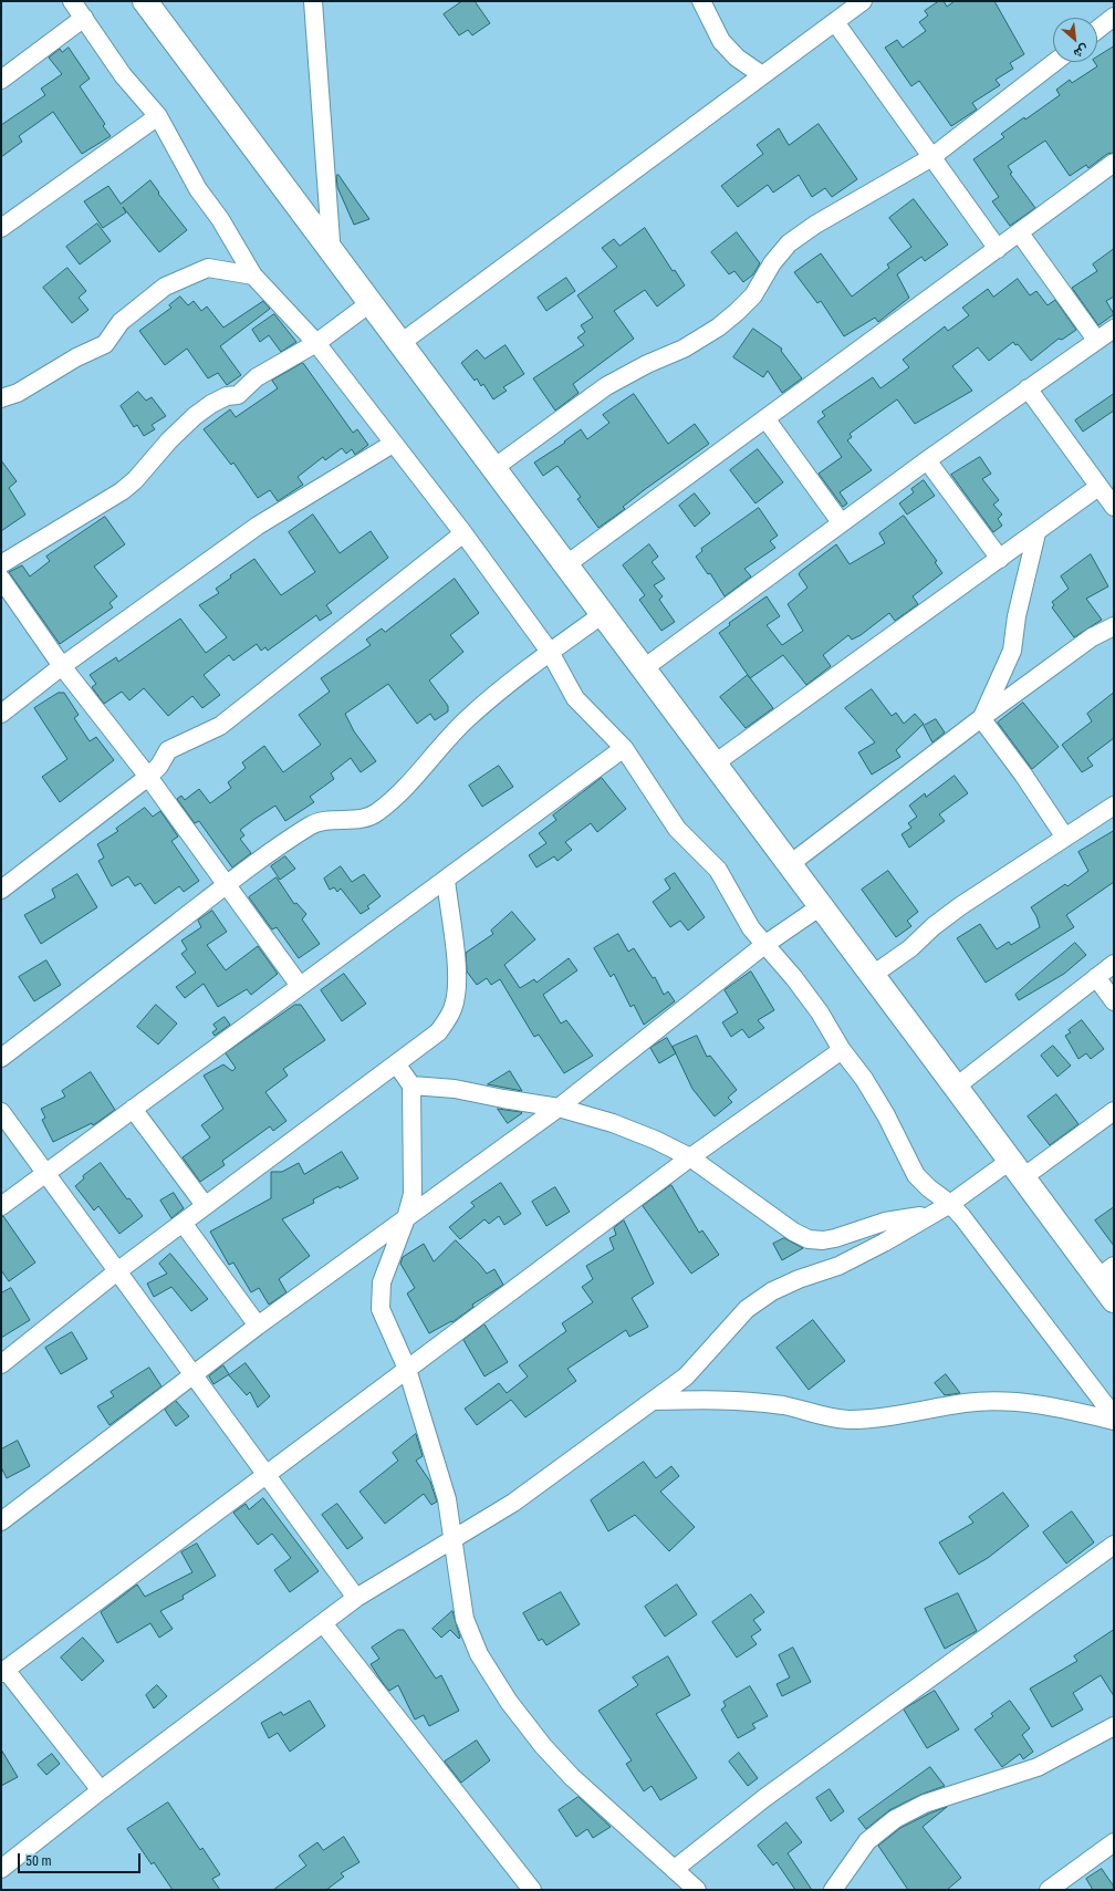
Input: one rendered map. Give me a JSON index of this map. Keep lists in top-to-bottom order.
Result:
{
  "scale_bar": "50 m",
  "north": "bottom right"
}
